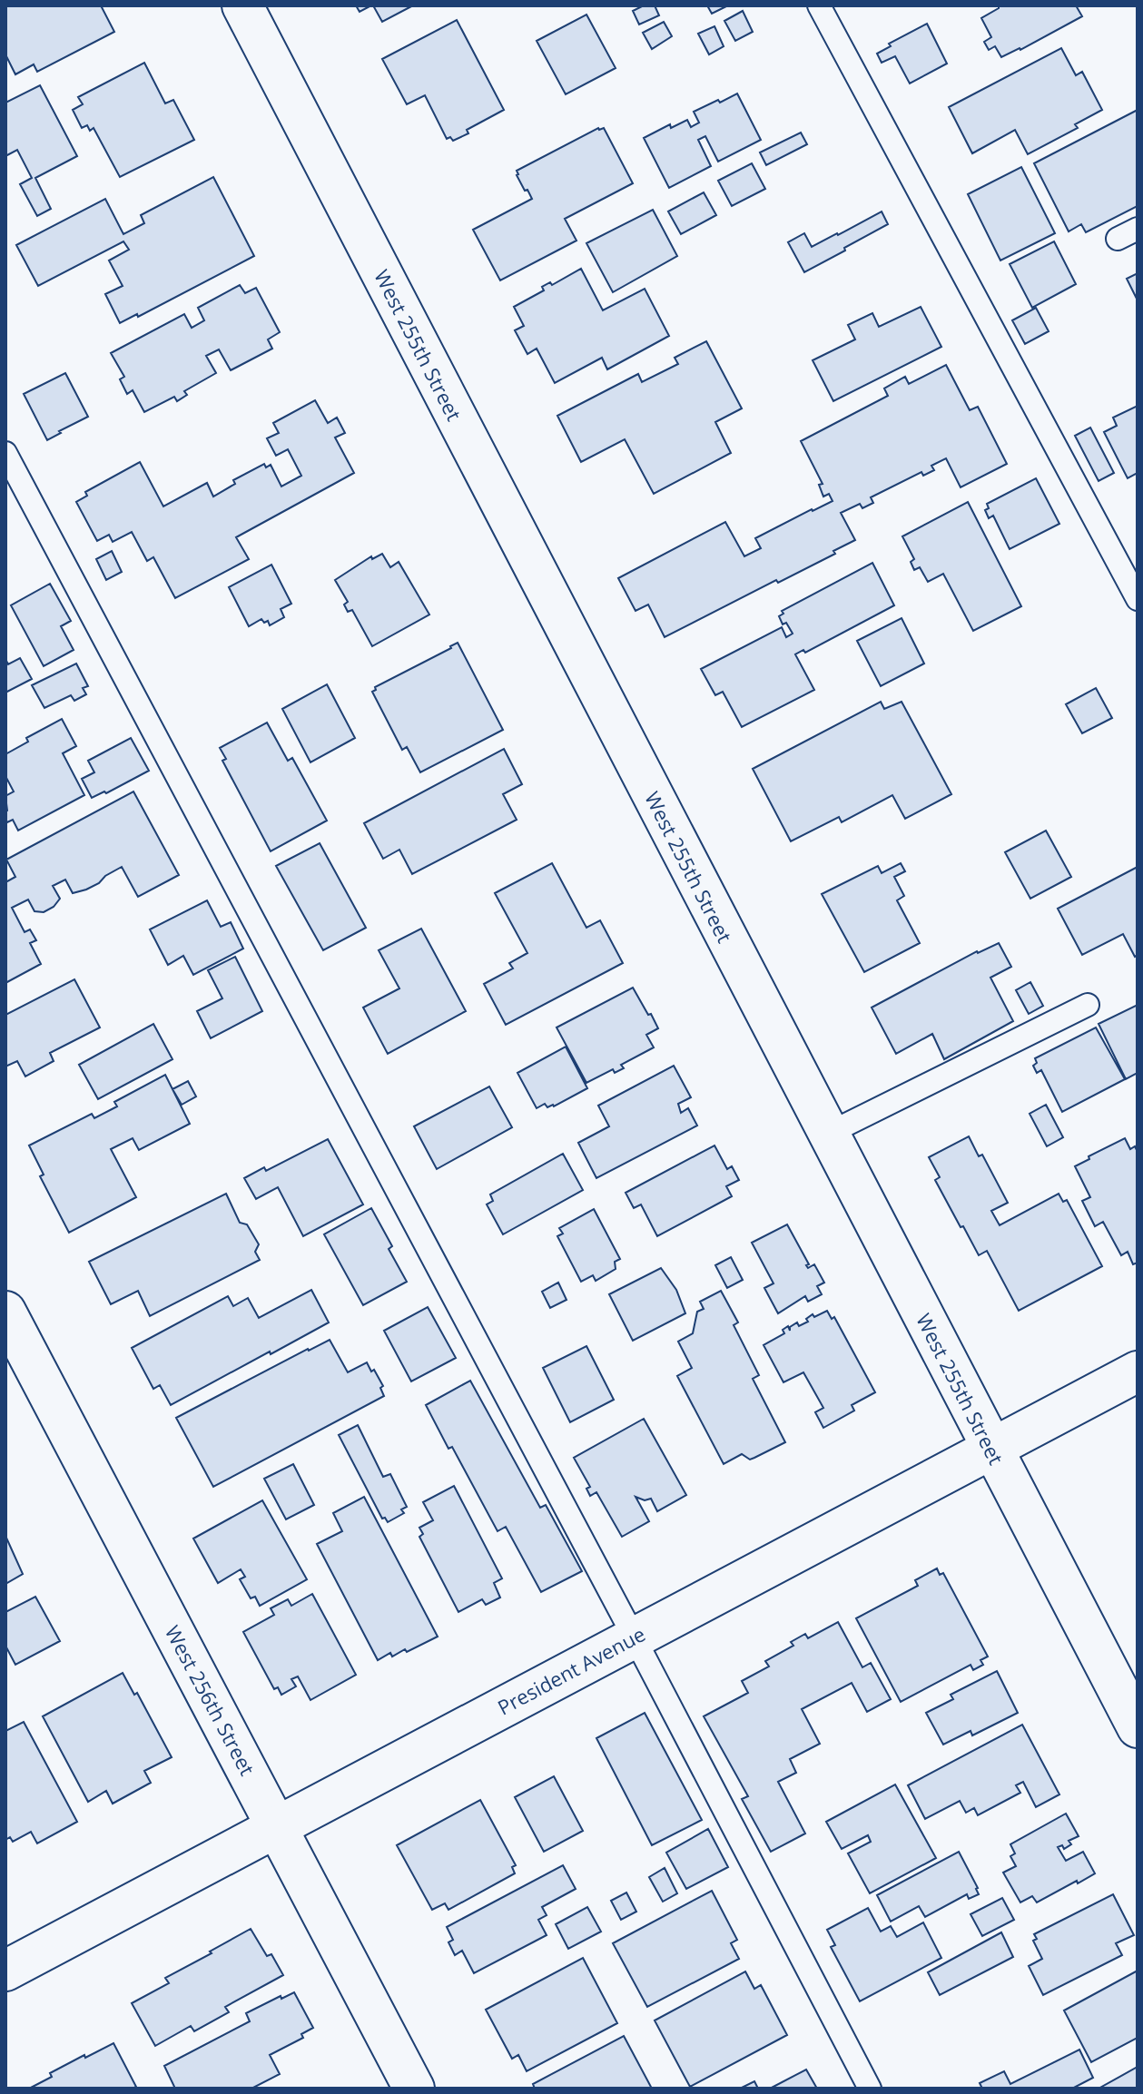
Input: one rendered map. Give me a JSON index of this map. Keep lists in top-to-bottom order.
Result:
{
  "streets": {
    "street": ["West 255th Street", "President Avenue", "West 256th Street"]
  },
  "crossings": [
    ["West 255th Street", "President Avenue"],
    ["President Avenue", "West 256th Street"]
  ]
}
